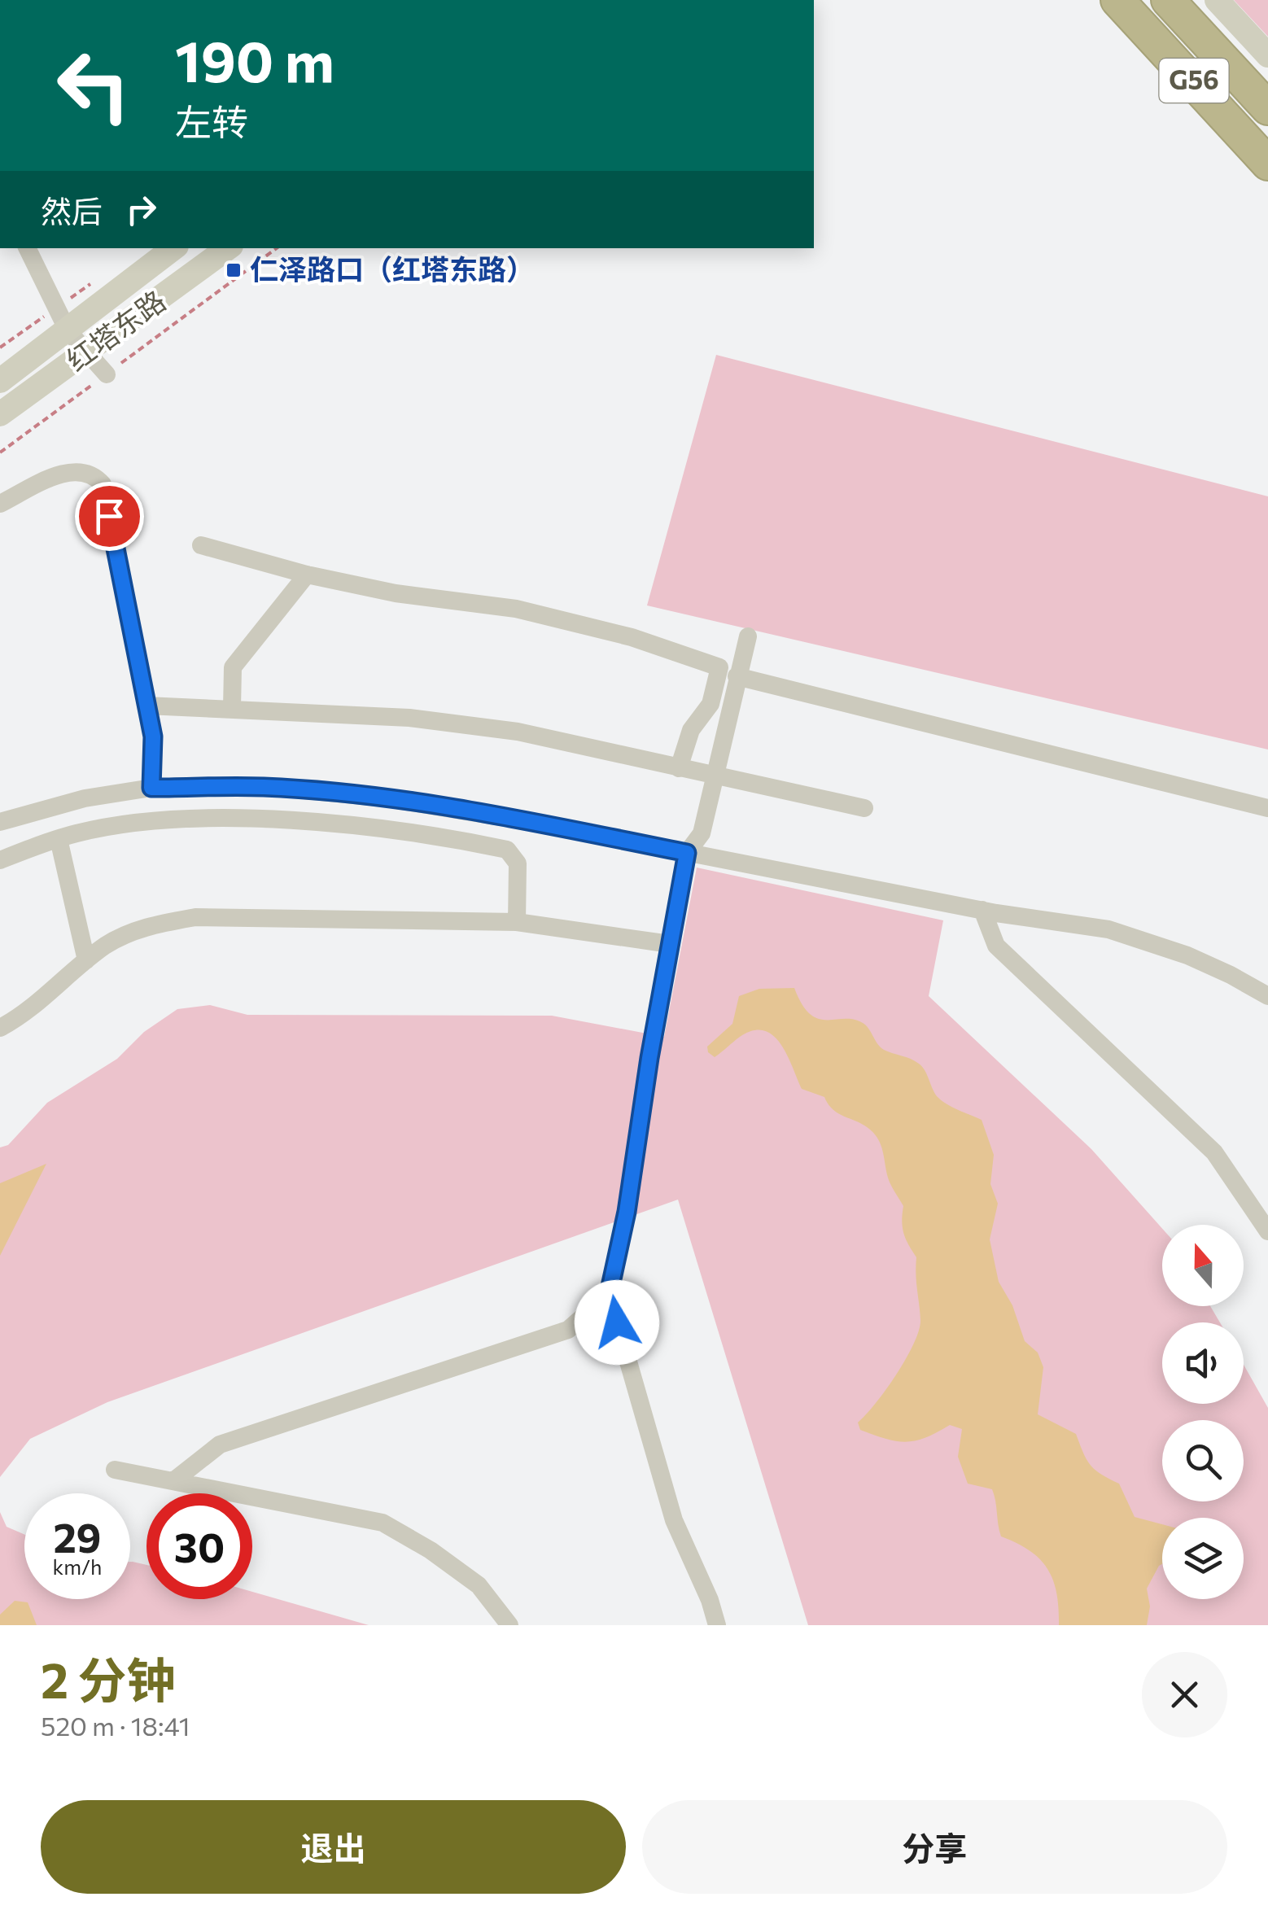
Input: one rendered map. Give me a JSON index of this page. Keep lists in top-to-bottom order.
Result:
{
  "streets": {
    "highway": ["G56"],
    "main road": ["红塔东路"]
  },
  "places": {
    "transit": ["仁泽路口（红塔东路）"]
  },
  "north": "top",
  "page": {
    "turn": ["190 m", "左转"],
    "then": "然后",
    "speed": "29 km/h",
    "limit": "30",
    "heading": ["2 分钟", "520 m · 18:41"],
    "buttons": ["退出", "分享"]
  }
}
